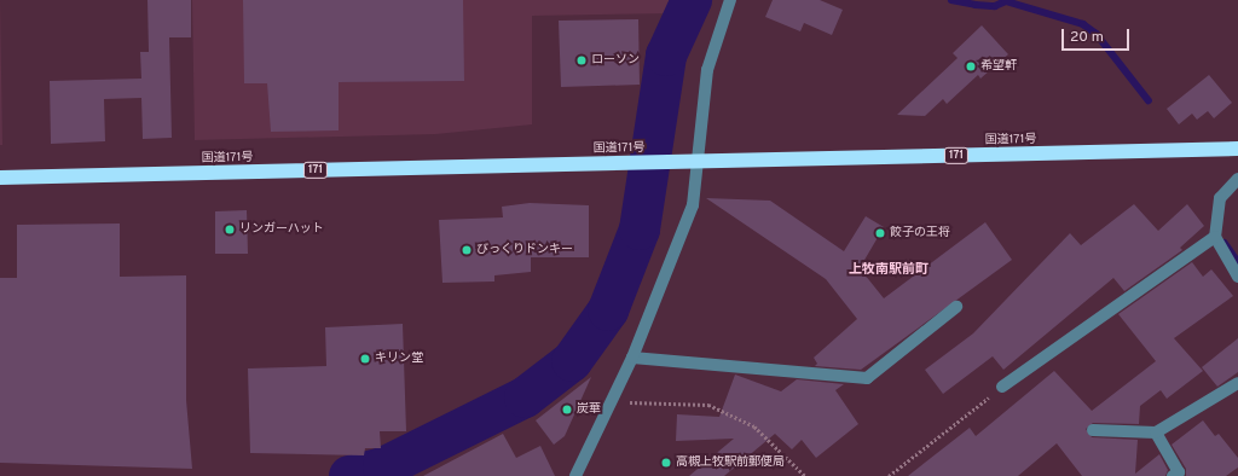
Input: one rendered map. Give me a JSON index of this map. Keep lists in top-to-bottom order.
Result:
{
  "streets": {
    "highway": ["国道171号", "171"]
  },
  "districts": ["上牧南駅前町"],
  "places": [
    "ローソン",
    "希望軒",
    "リンガーハット",
    "餃子の王将",
    "びっくりドンキー",
    "キリン堂",
    "炭華",
    "高槻上牧駅前郵便局"
  ],
  "scale_bar": "20 m"
}
